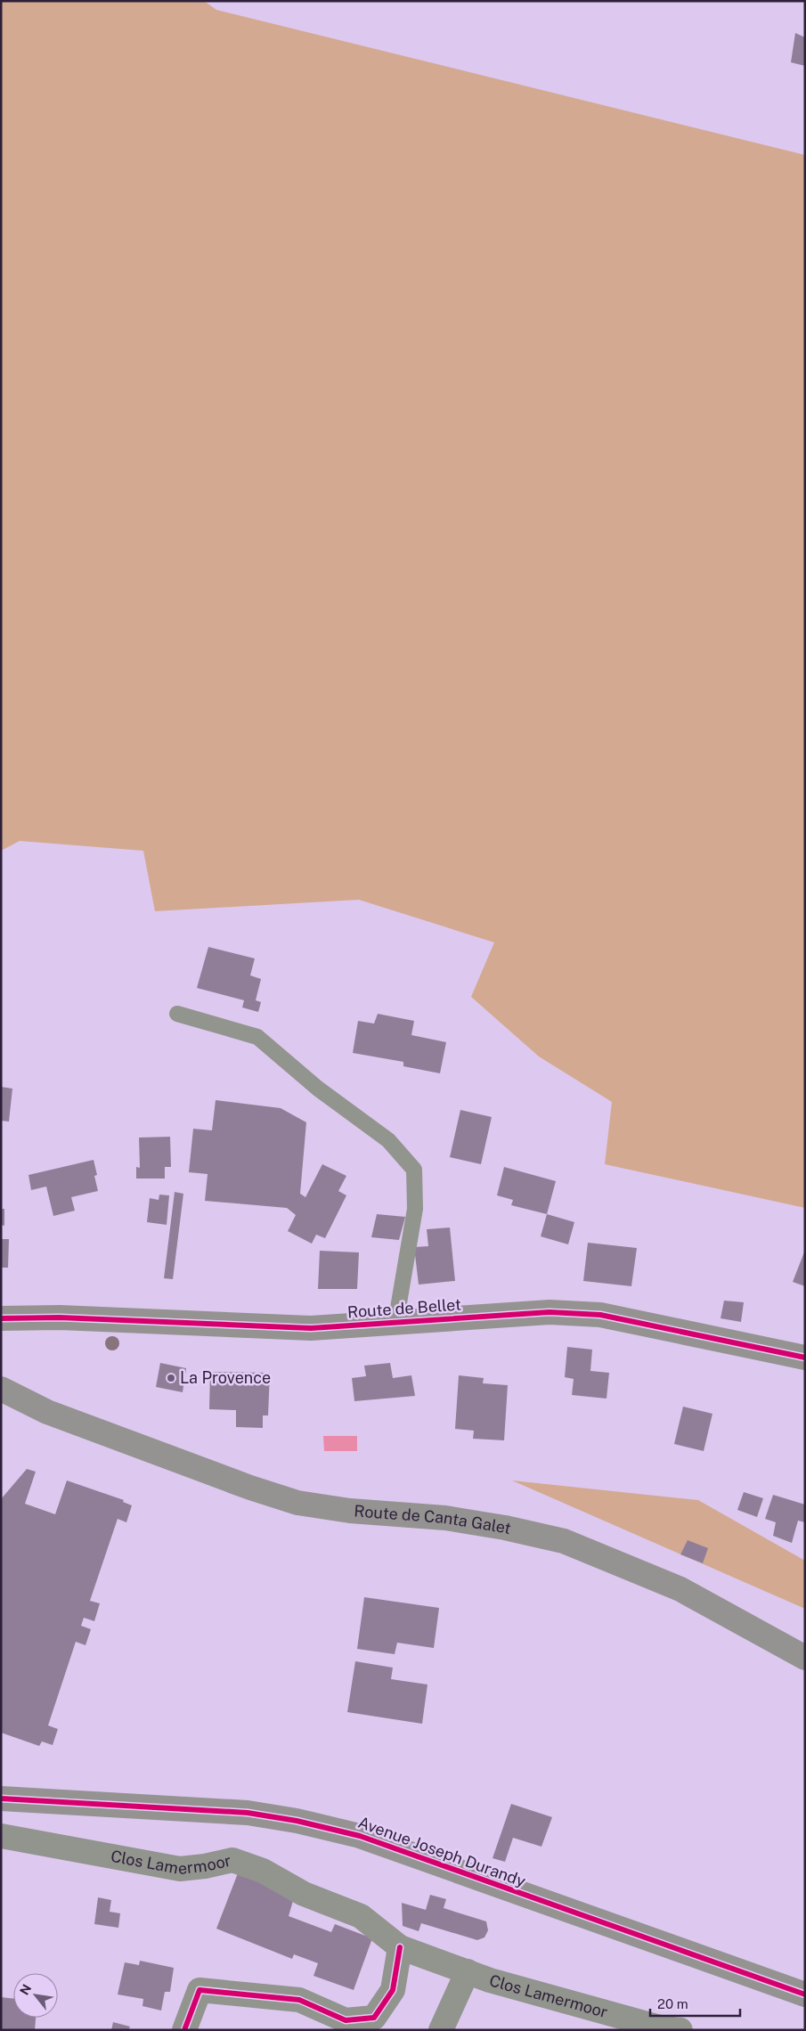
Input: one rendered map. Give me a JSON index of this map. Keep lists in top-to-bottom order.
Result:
{
  "streets": {
    "street": [
      "Route de Bellet",
      "Route de Canta Galet",
      "Avenue Joseph Durandy",
      "Clos Lamermoor"
    ]
  },
  "places": ["La Provence"],
  "scale_bar": "20 m",
  "north": "top left"
}
